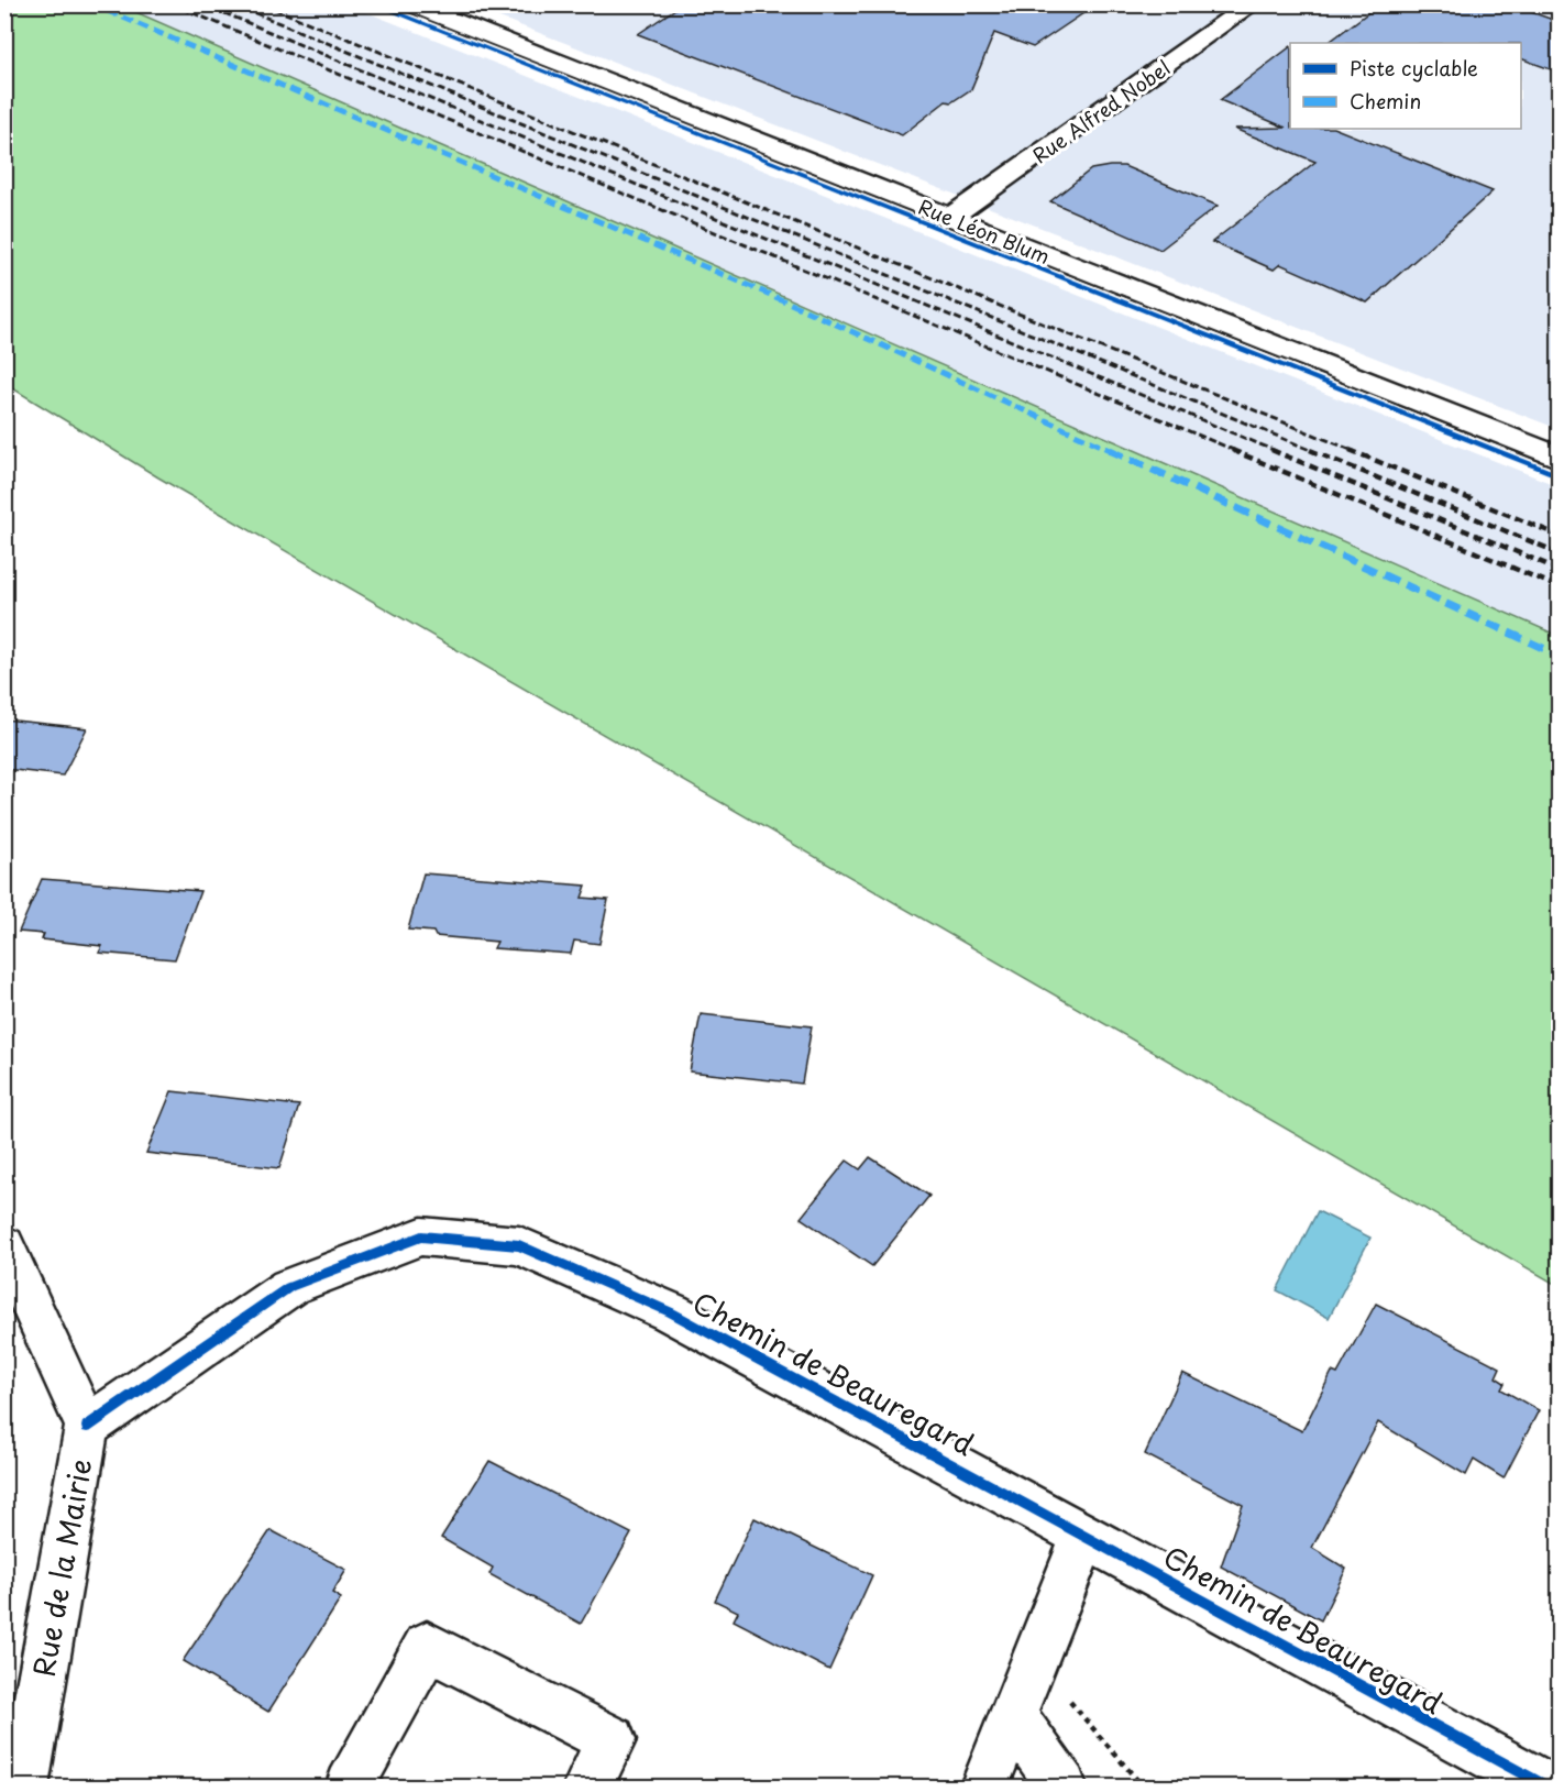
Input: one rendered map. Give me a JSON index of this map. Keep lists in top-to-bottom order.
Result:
{
  "streets": {
    "street": [
      "Rue Alfred Nobel",
      "Rue Léon Blum",
      "Chemin de Beauregard",
      "Rue de la Mairie"
    ]
  },
  "crossings": [
    ["Rue Alfred Nobel", "Rue Léon Blum"],
    ["Chemin de Beauregard", "Rue de la Mairie"]
  ],
  "legend": ["Piste cyclable", "Chemin"]
}
